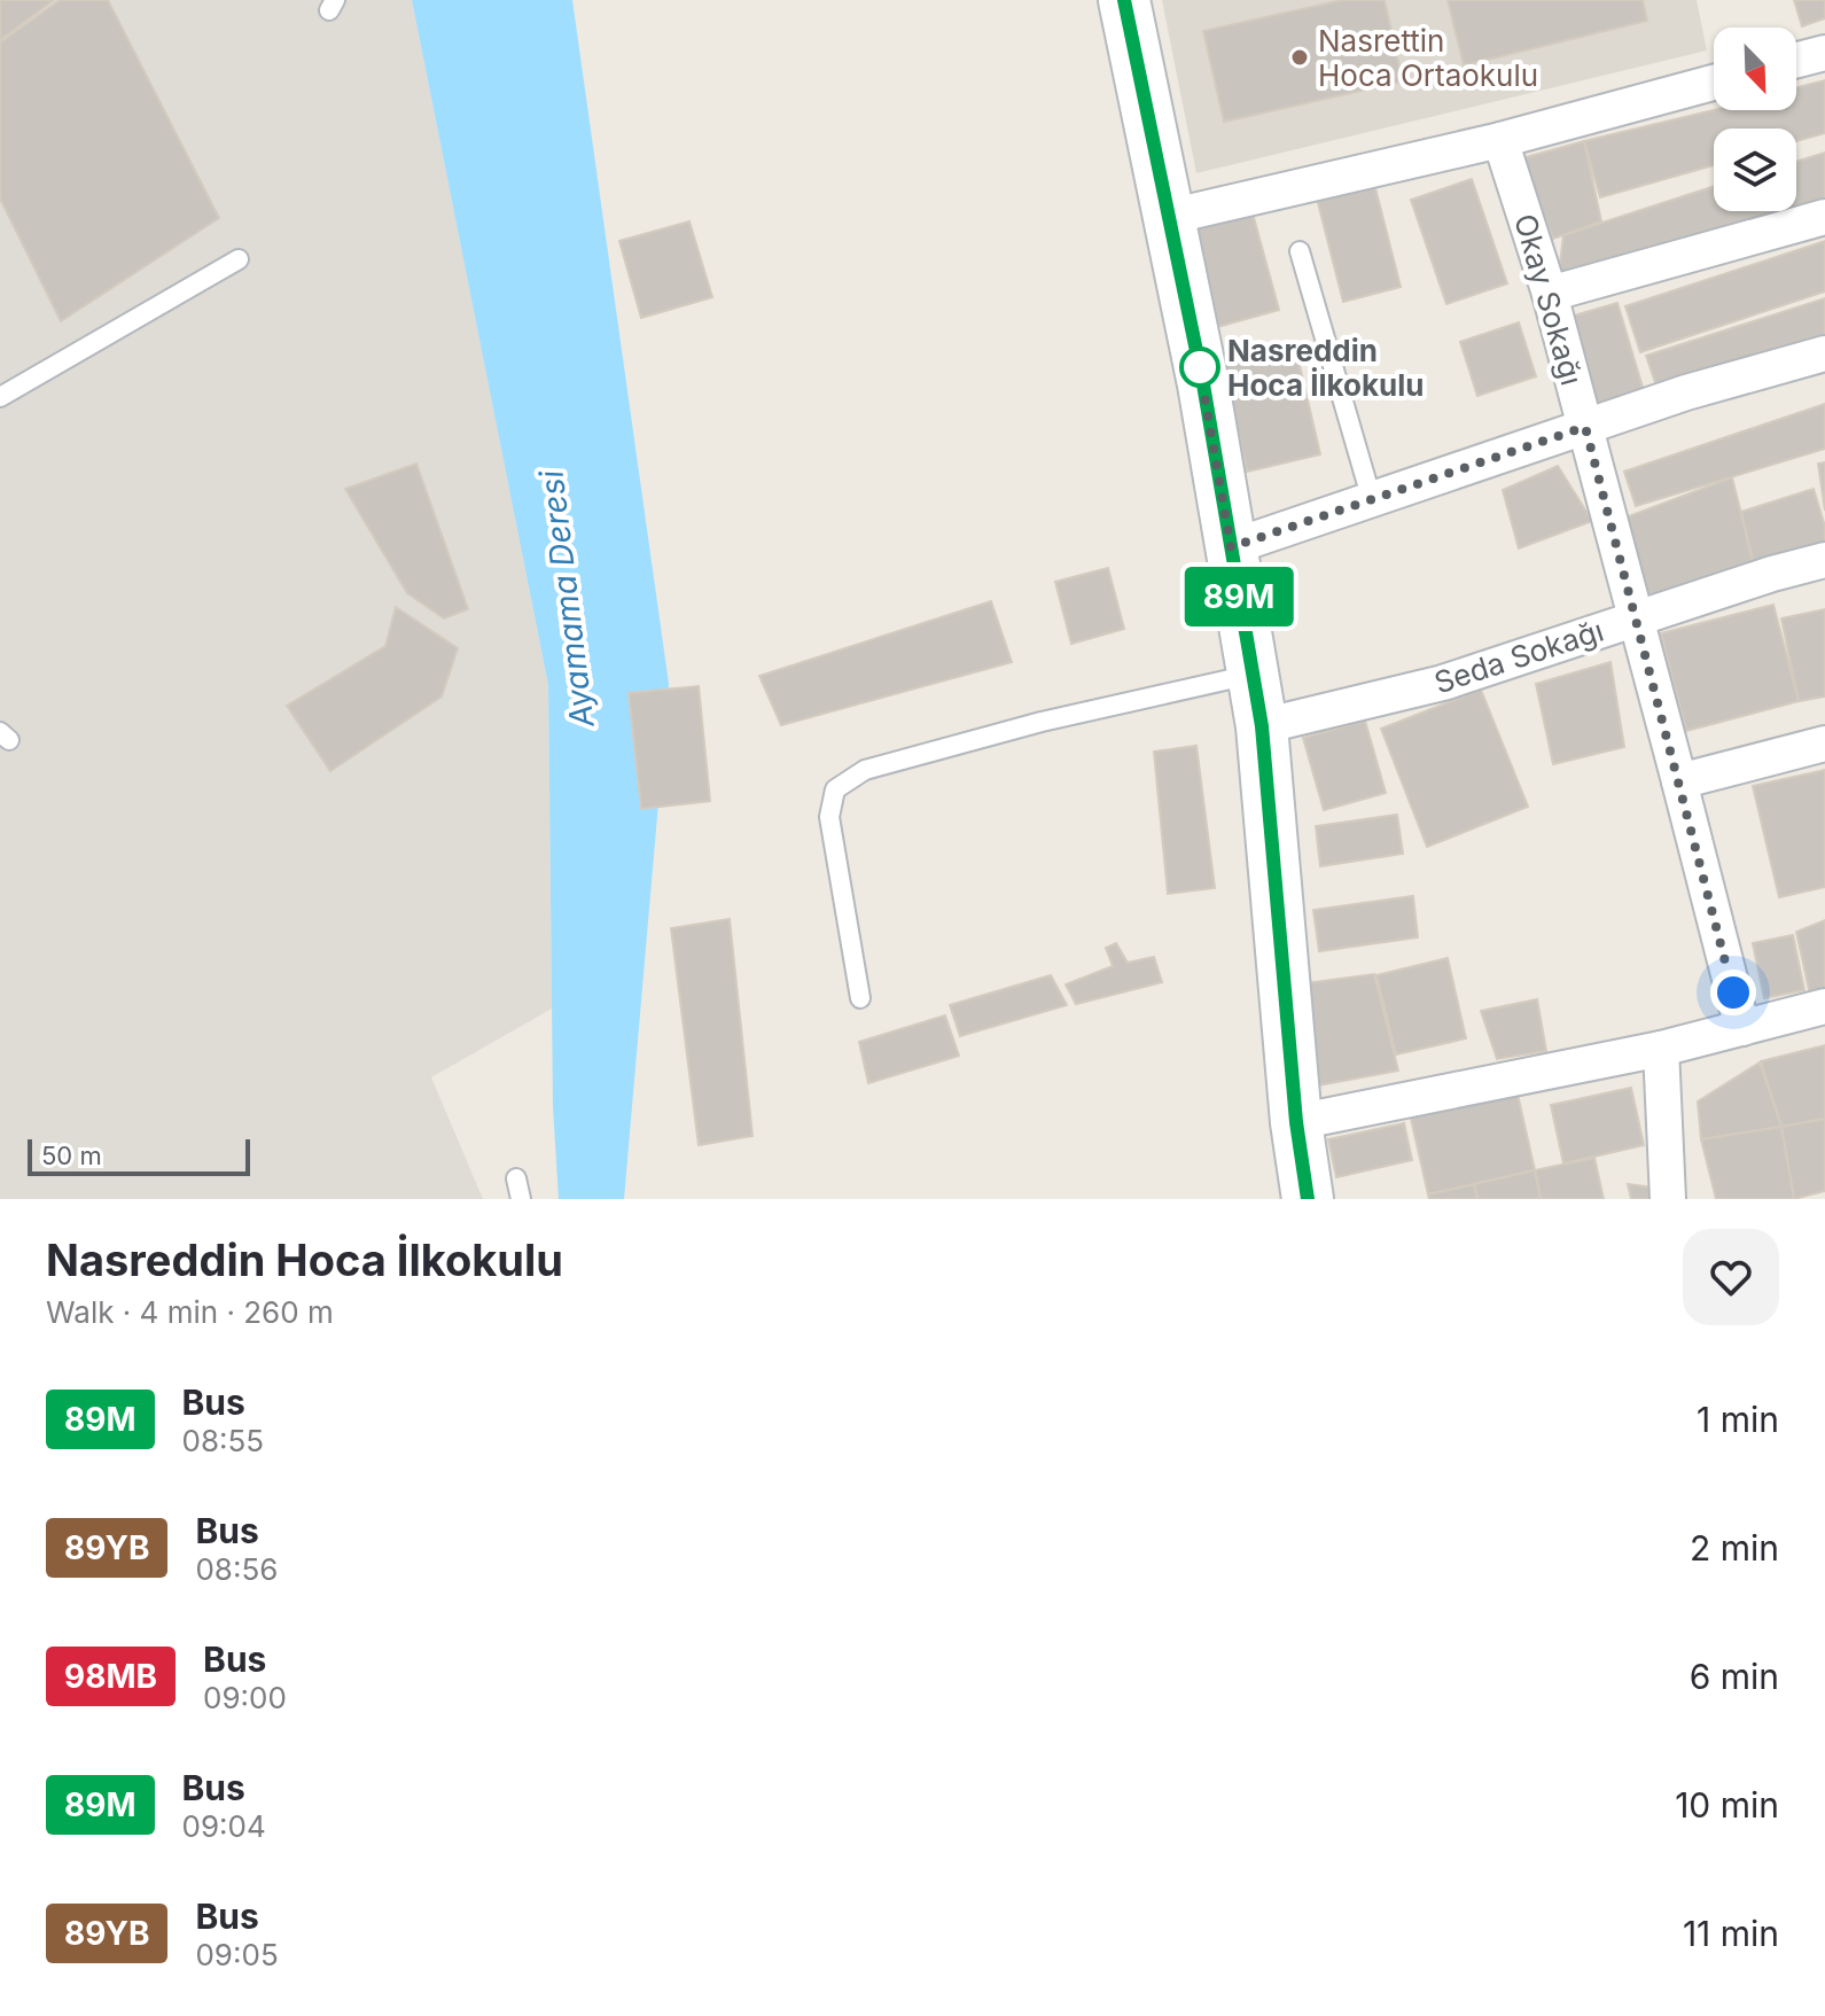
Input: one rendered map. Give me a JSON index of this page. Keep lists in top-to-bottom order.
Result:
{
  "streets": {
    "street": ["Okay Sokağı", "Seda Sokağı"]
  },
  "crossings": [
    ["Okay Sokağı", "Seda Sokağı"]
  ],
  "water": ["Ayamama Deresi"],
  "places": ["Nasrettin Hoca Ortaokulu", "Nasreddin Hoca İlkokulu"],
  "lines": ["bus line 89M"],
  "scale_bar": "50 m",
  "north": "bottom right",
  "page": {
    "on_map": "89M",
    "scale": "50 m",
    "heading": ["Nasreddin Hoca İlkokulu", "Walk · 4 min · 260 m"],
    "list": [
      {
        "mark": "89M",
        "name": "Bus",
        "note": "08:55",
        "value": "1 min"
      },
      {
        "mark": "89YB",
        "name": "Bus",
        "note": "08:56",
        "value": "2 min"
      },
      {
        "mark": "98MB",
        "name": "Bus",
        "note": "09:00",
        "value": "6 min"
      },
      {
        "mark": "89M",
        "name": "Bus",
        "note": "09:04",
        "value": "10 min"
      },
      {
        "mark": "89YB",
        "name": "Bus",
        "note": "09:05",
        "value": "11 min"
      }
    ]
  }
}
